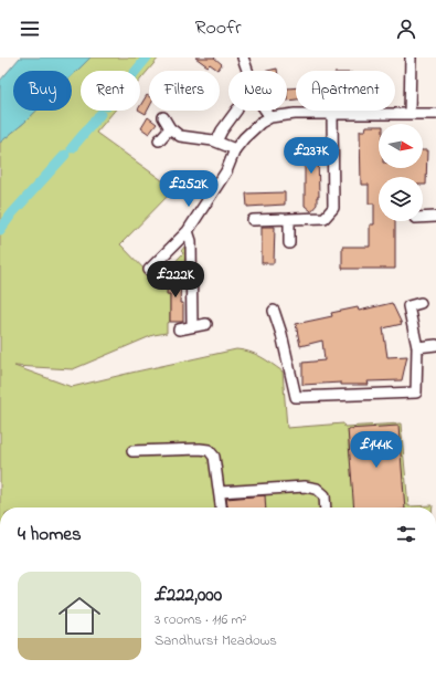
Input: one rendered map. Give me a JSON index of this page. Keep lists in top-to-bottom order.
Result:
{
  "north": "right",
  "page": {
    "header": "Roofr",
    "chip": [
      "Buy",
      "Rent",
      "Filters",
      "New",
      "Apartment"
    ],
    "price": [
      "£237K",
      "£252K",
      "£222K",
      "£144K"
    ],
    "heading": "4 homes",
    "list": [
      {
        "name": "£222,000",
        "note": "3 rooms · 116 m² · Sandhurst Meadows"
      }
    ]
  }
}
